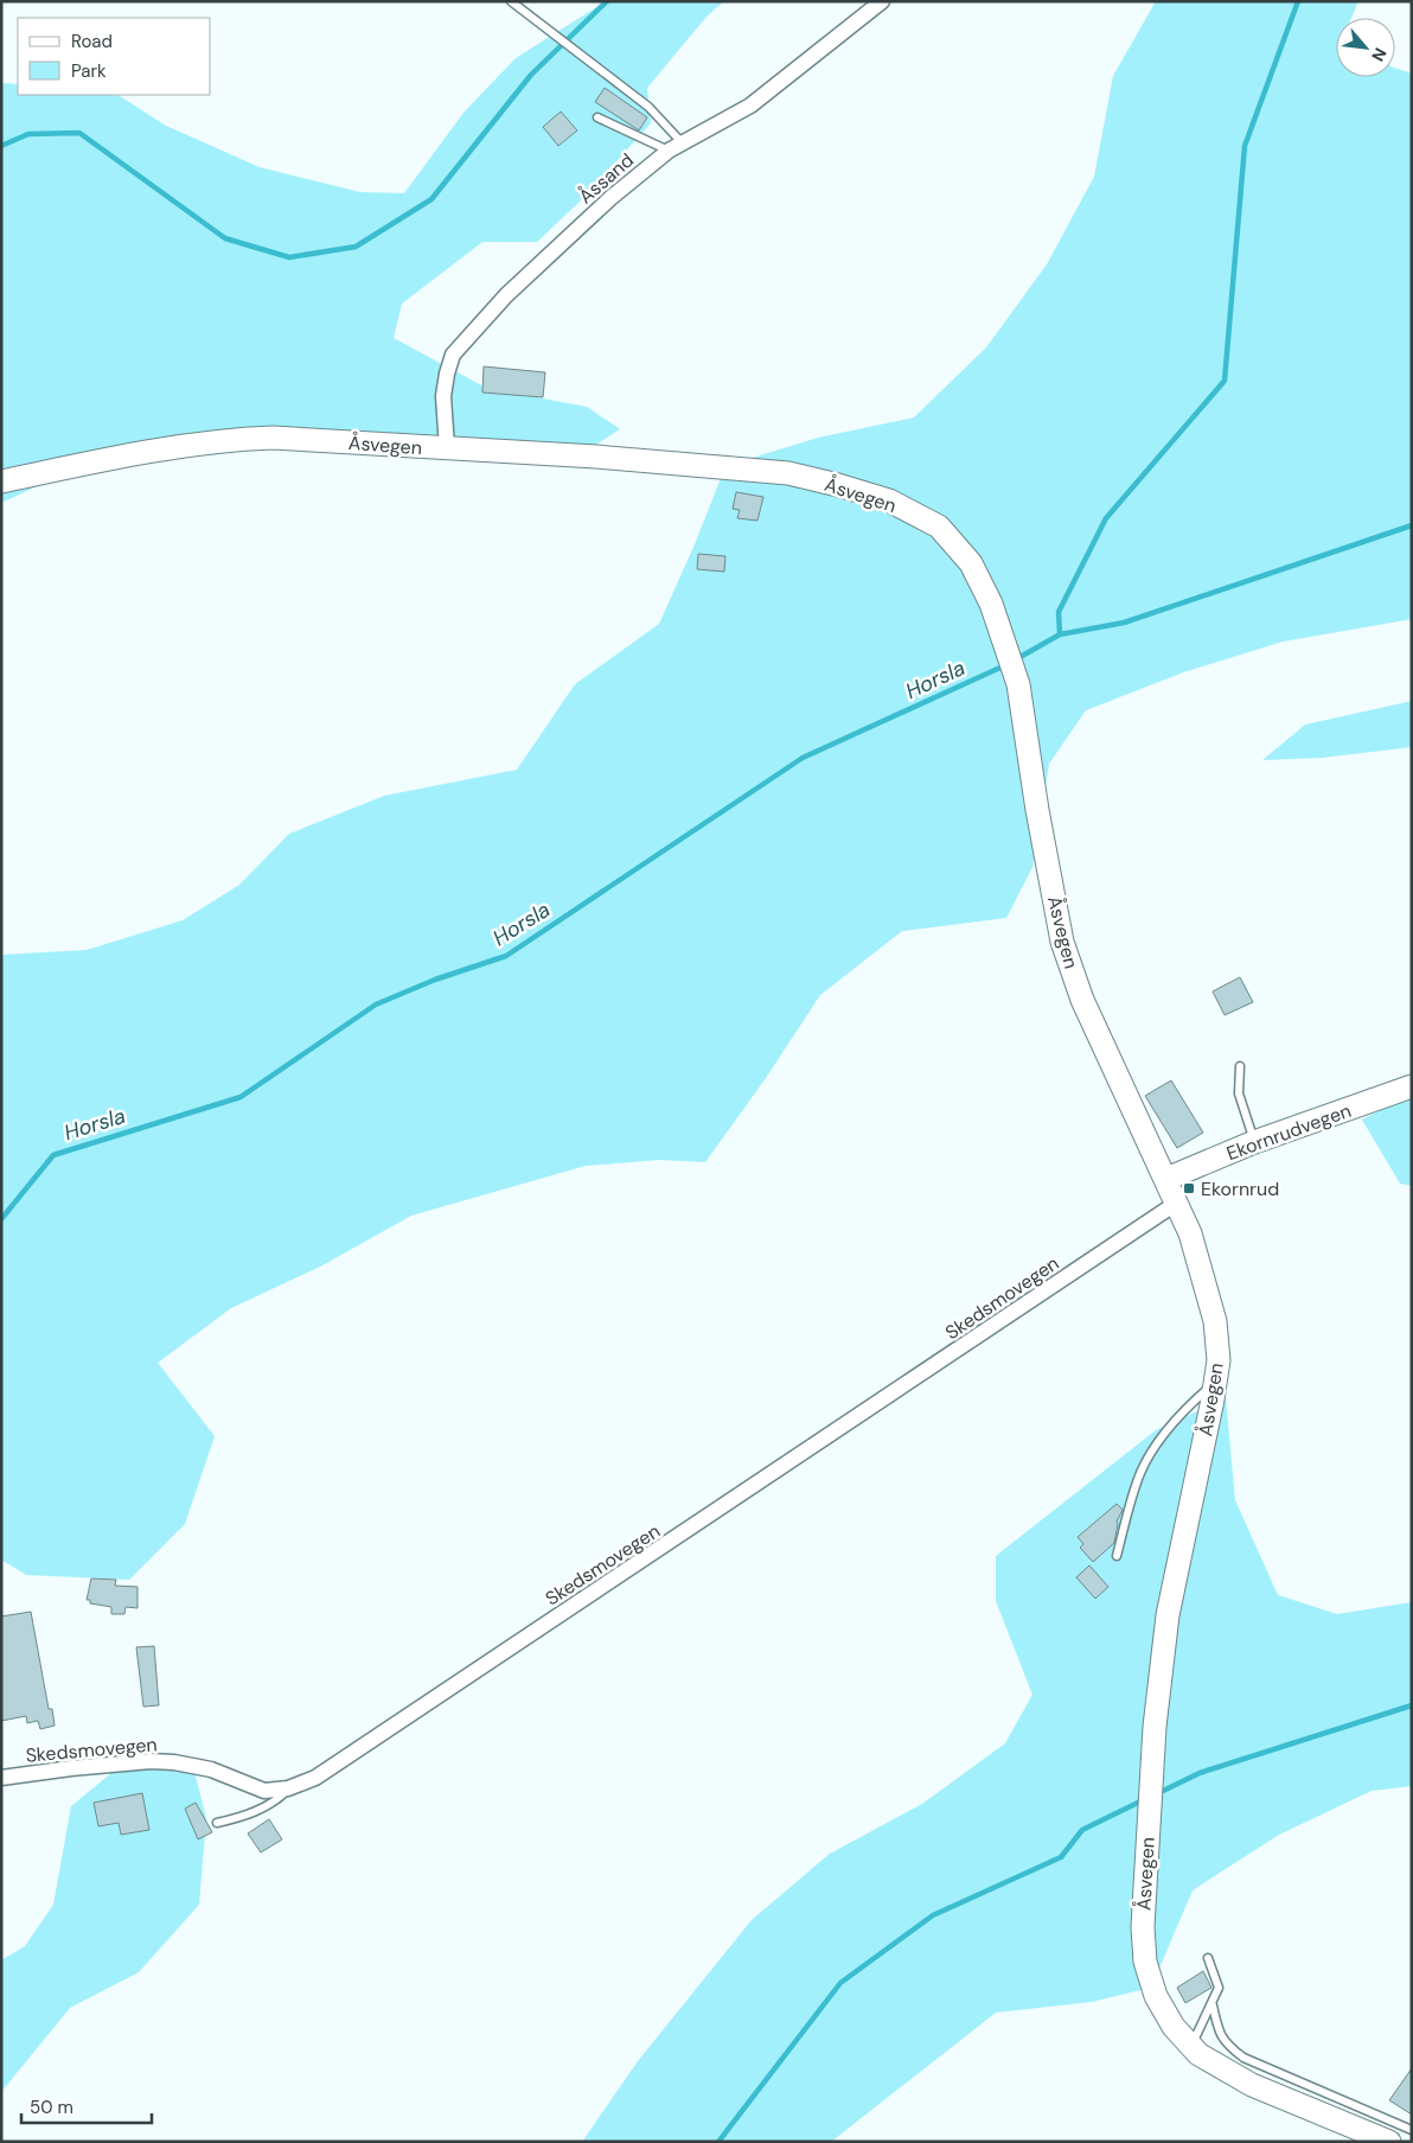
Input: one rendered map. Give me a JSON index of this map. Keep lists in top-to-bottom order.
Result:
{
  "streets": {
    "main road": ["Åsvegen", "Ekornrudvegen"],
    "street": ["Åssand", "Skedsmovegen"]
  },
  "crossings": [
    ["Åssand", "Åsvegen"],
    ["Åsvegen", "Ekornrudvegen"],
    ["Åsvegen", "Skedsmovegen"]
  ],
  "water": ["Horsla"],
  "places": {
    "transit": ["Ekornrud"]
  },
  "legend": ["Road", "Park"],
  "scale_bar": "50 m",
  "north": "bottom right"
}
